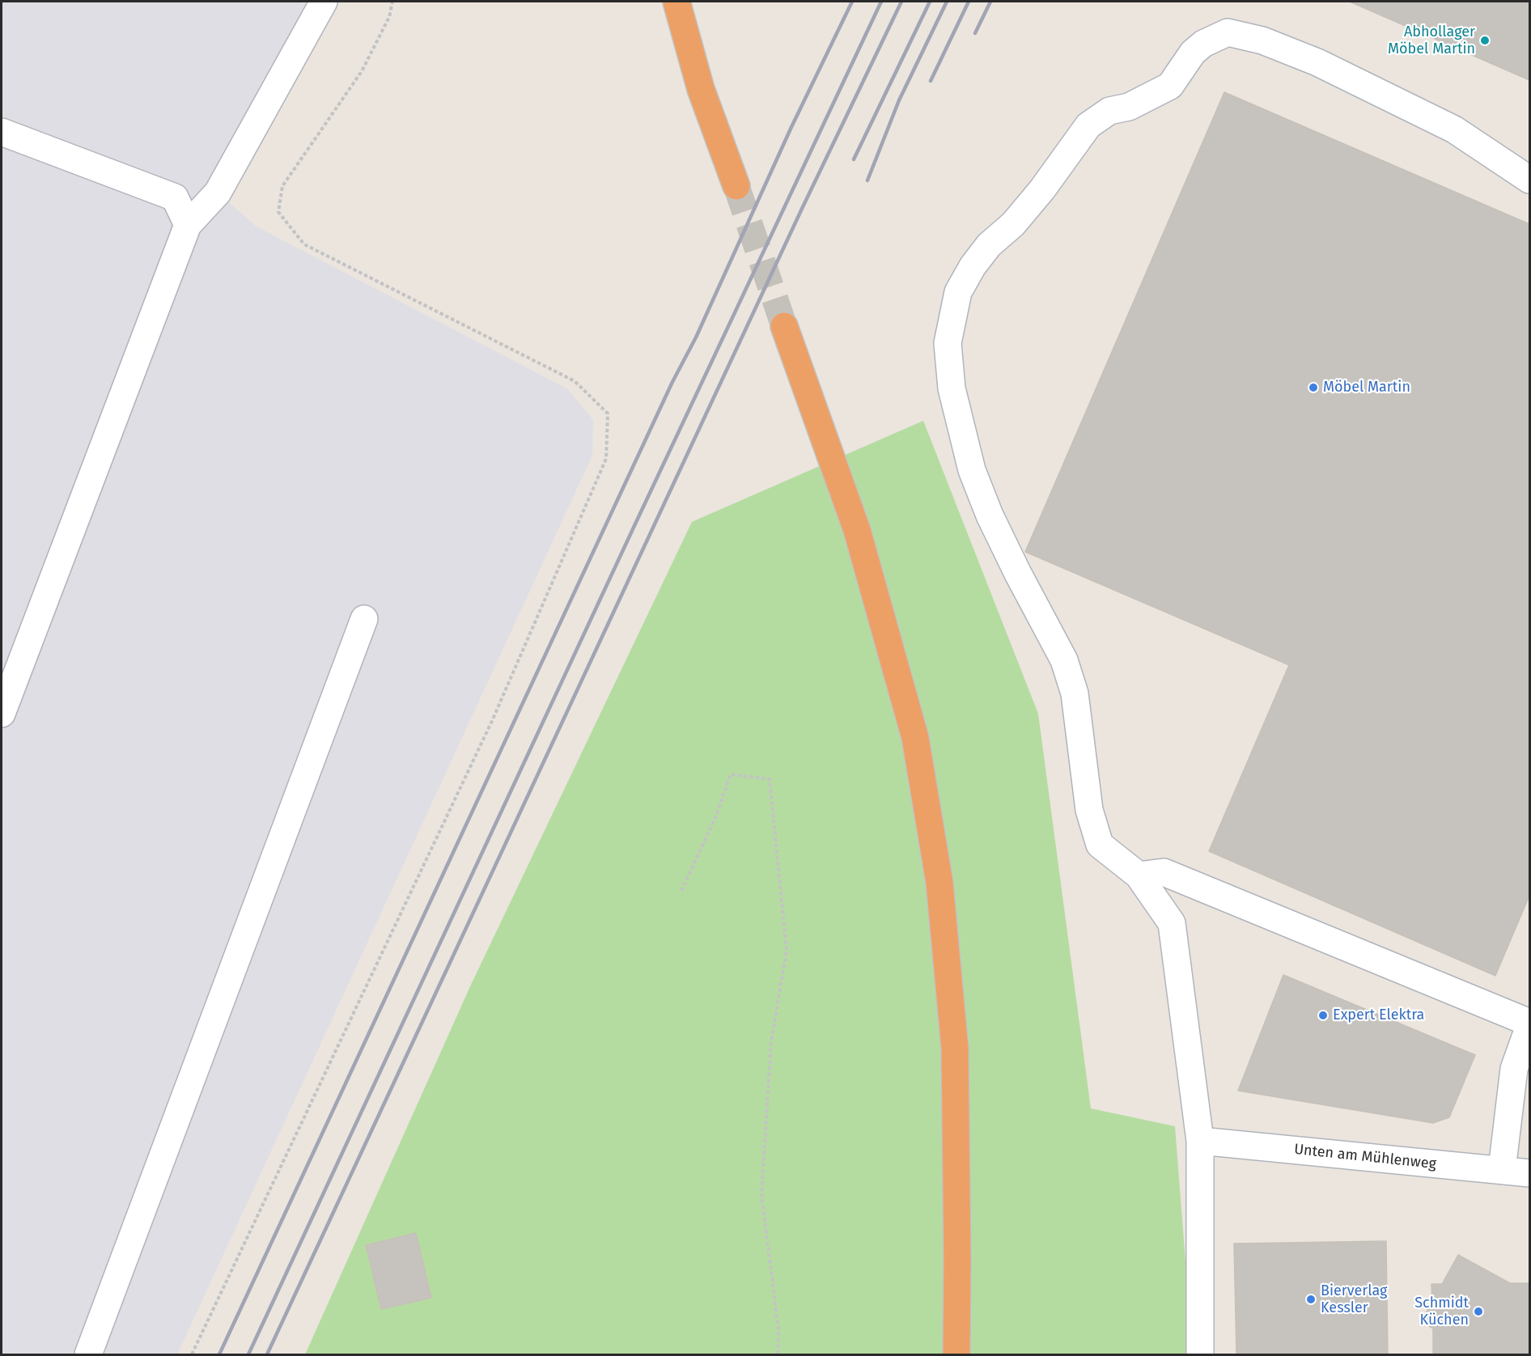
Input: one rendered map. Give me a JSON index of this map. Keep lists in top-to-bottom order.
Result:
{
  "streets": {
    "street": ["Unten am Mühlenweg"]
  },
  "places": [
    "Abhollager Möbel Martin",
    "Möbel Martin",
    "Expert Elektra",
    "Bierverlag Kessler",
    "Schmidt Küchen"
  ]
}
